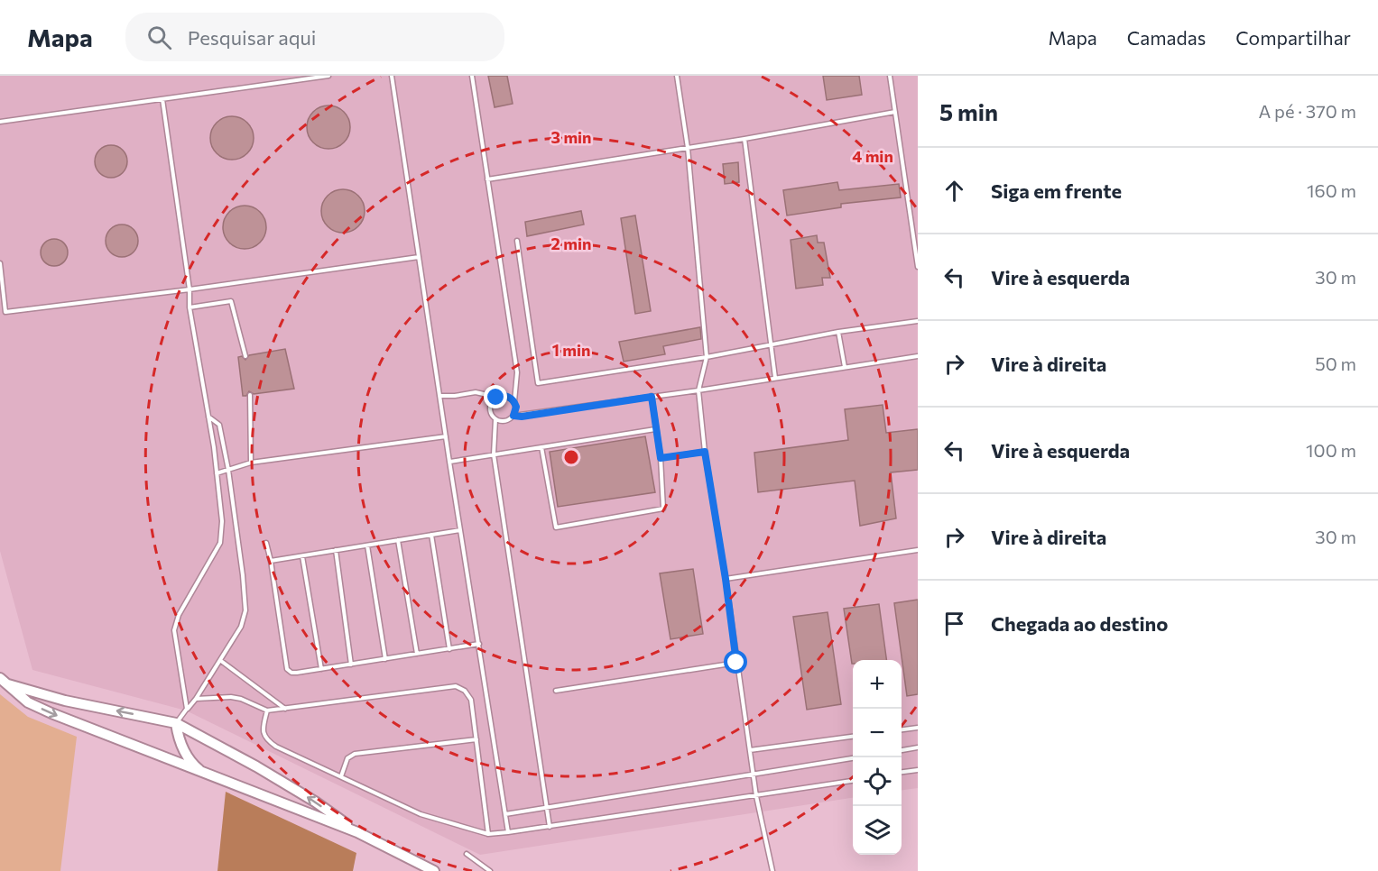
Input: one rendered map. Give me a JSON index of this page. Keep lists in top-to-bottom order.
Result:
{
  "page": {
    "header": "Mapa",
    "search": "Pesquisar aqui",
    "nav": ["Mapa", "Camadas", "Compartilhar"],
    "heading": ["5 min", "A pé · 370 m"],
    "list": [
      ["Siga em frente", "160 m"],
      ["Vire à esquerda", "30 m"],
      ["Vire à direita", "50 m"],
      ["Vire à esquerda", "100 m"],
      ["Vire à direita", "30 m"],
      "Chegada ao destino"
    ],
    "map_buttons": ["+", "−"]
  },
  "rings": [
    "3 min",
    "4 min",
    "2 min",
    "1 min"
  ]
}
